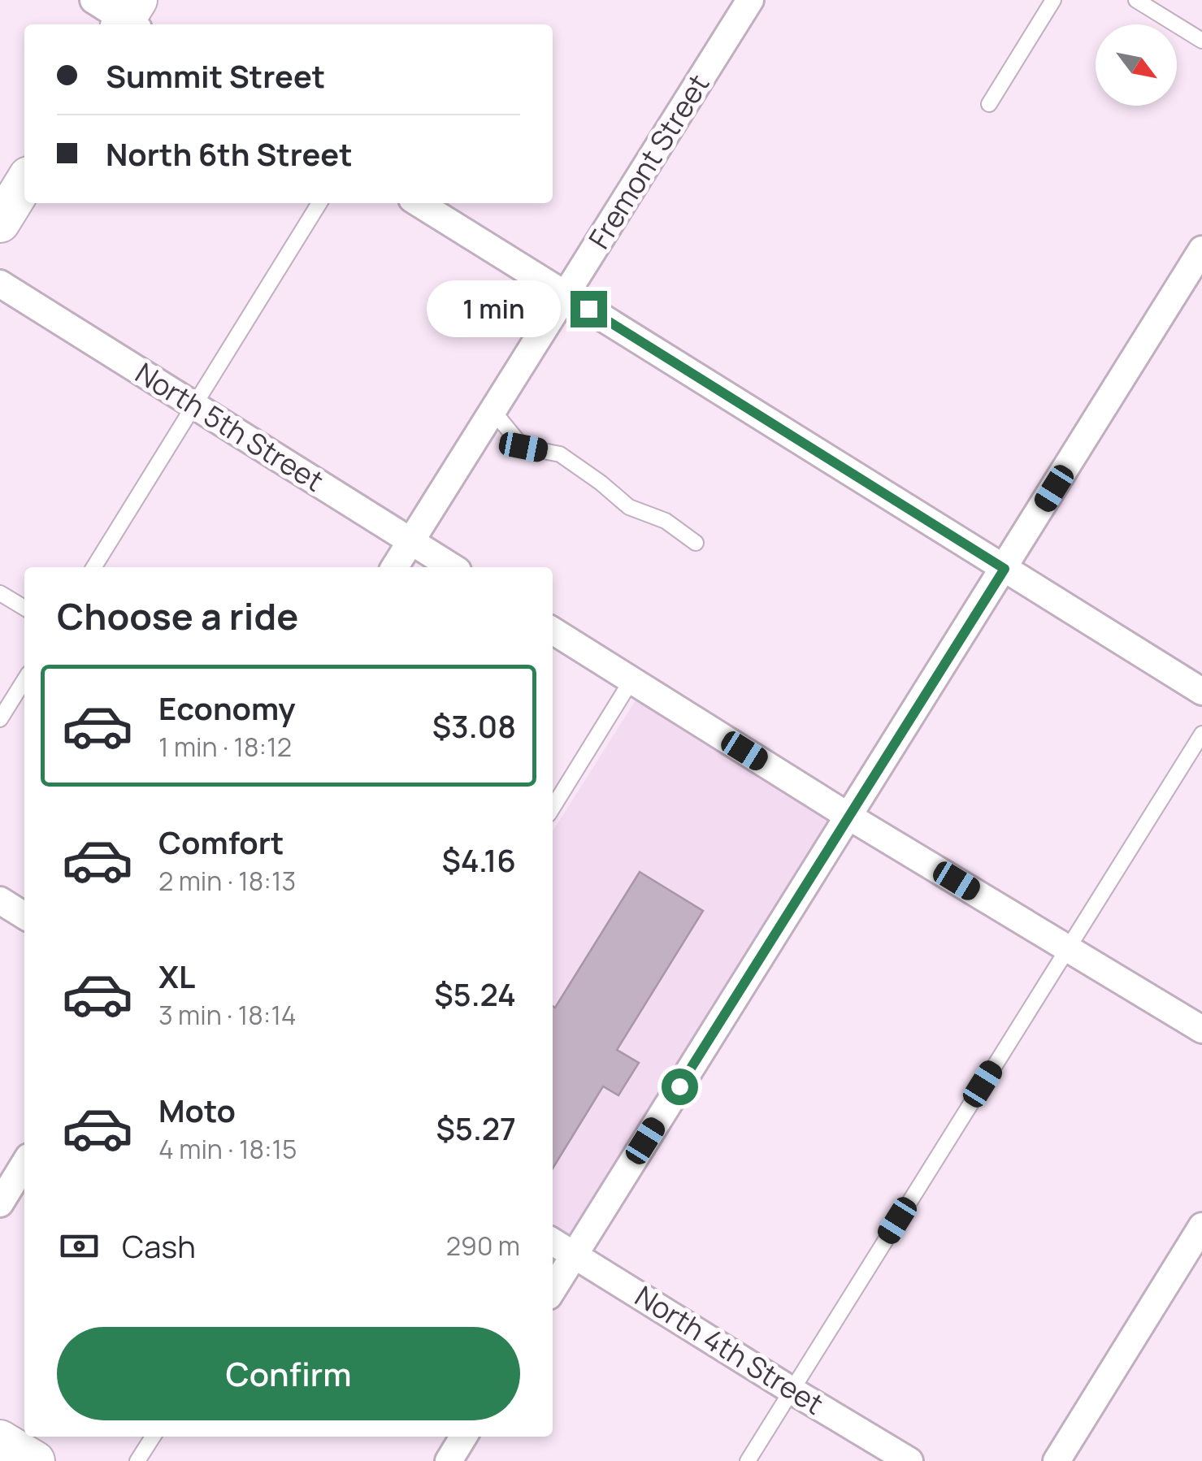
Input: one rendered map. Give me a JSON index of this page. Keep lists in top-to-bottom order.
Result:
{
  "streets": {
    "street": ["Fremont Street", "North 5th Street", "North 4th Street"]
  },
  "crossings": [
    ["Fremont Street", "North 5th Street"]
  ],
  "north": "bottom right",
  "page": {
    "banner": ["Summit Street", "North 6th Street"],
    "bubble": "1 min",
    "heading": "Choose a ride",
    "list": [
      {
        "name": "Economy",
        "note": "1 min · 18:12",
        "value": "$3.08"
      },
      {
        "name": "Comfort",
        "note": "2 min · 18:13",
        "value": "$4.16"
      },
      {
        "name": "XL",
        "note": "3 min · 18:14",
        "value": "$5.24"
      },
      {
        "name": "Moto",
        "note": "4 min · 18:15",
        "value": "$5.27"
      }
    ],
    "pay": ["Cash", "290 m"],
    "buttons": "Confirm"
  }
}
